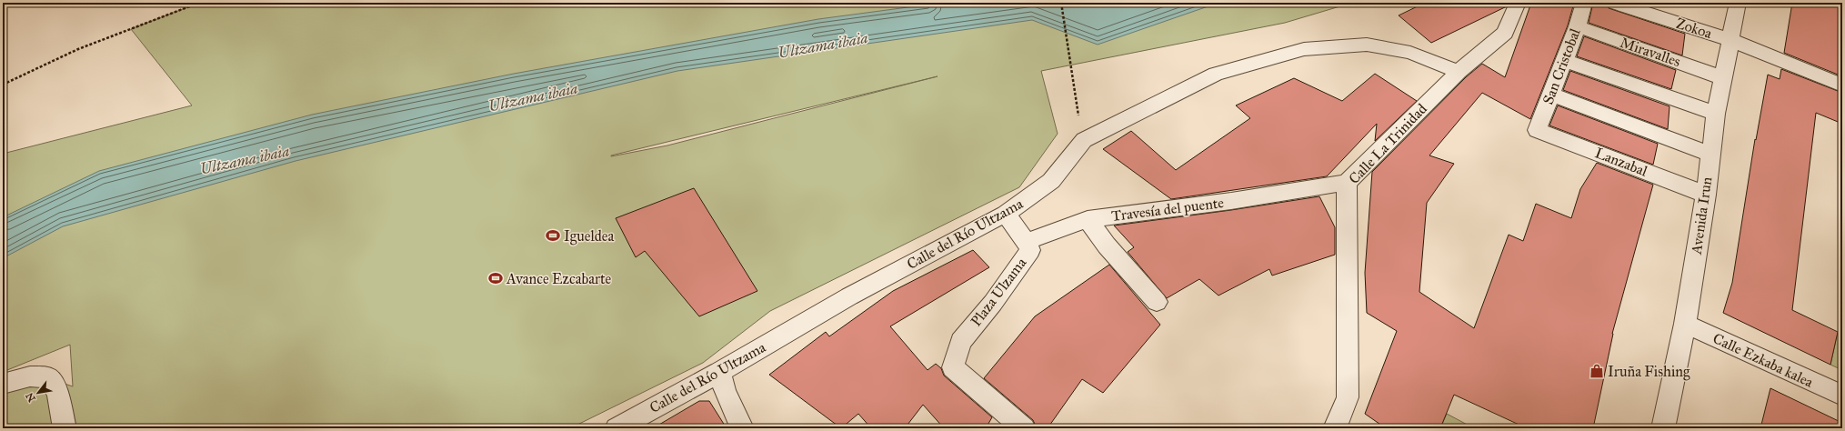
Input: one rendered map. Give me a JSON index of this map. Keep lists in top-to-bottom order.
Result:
{
  "streets": {
    "street": [
      "Zokoa",
      "Miravalles",
      "San Cristobal",
      "Calle La Trinidad",
      "Lanzabal",
      "Travesía del puente",
      "Avenida Irun",
      "Calle del Río Ultzama",
      "Plaza Ulzama",
      "Calle Ezkaba kalea"
    ]
  },
  "crossings": [
    ["Zokoa", "Avenida Irun"],
    ["Miravalles", "San Cristobal"],
    ["Miravalles", "Avenida Irun"],
    ["San Cristobal", "Lanzabal"],
    ["Calle La Trinidad", "Travesía del puente"],
    ["Calle La Trinidad", "Calle del Río Ultzama"],
    ["Lanzabal", "Avenida Irun"],
    ["Travesía del puente", "Plaza Ulzama"],
    ["Avenida Irun", "Calle Ezkaba kalea"]
  ],
  "water": ["Ultzama ibaia"],
  "places": {
    "sports": ["Igueldea", "Avance Ezcabarte"],
    "shop": ["Iruña Fishing"]
  },
  "north": "bottom left"
}
